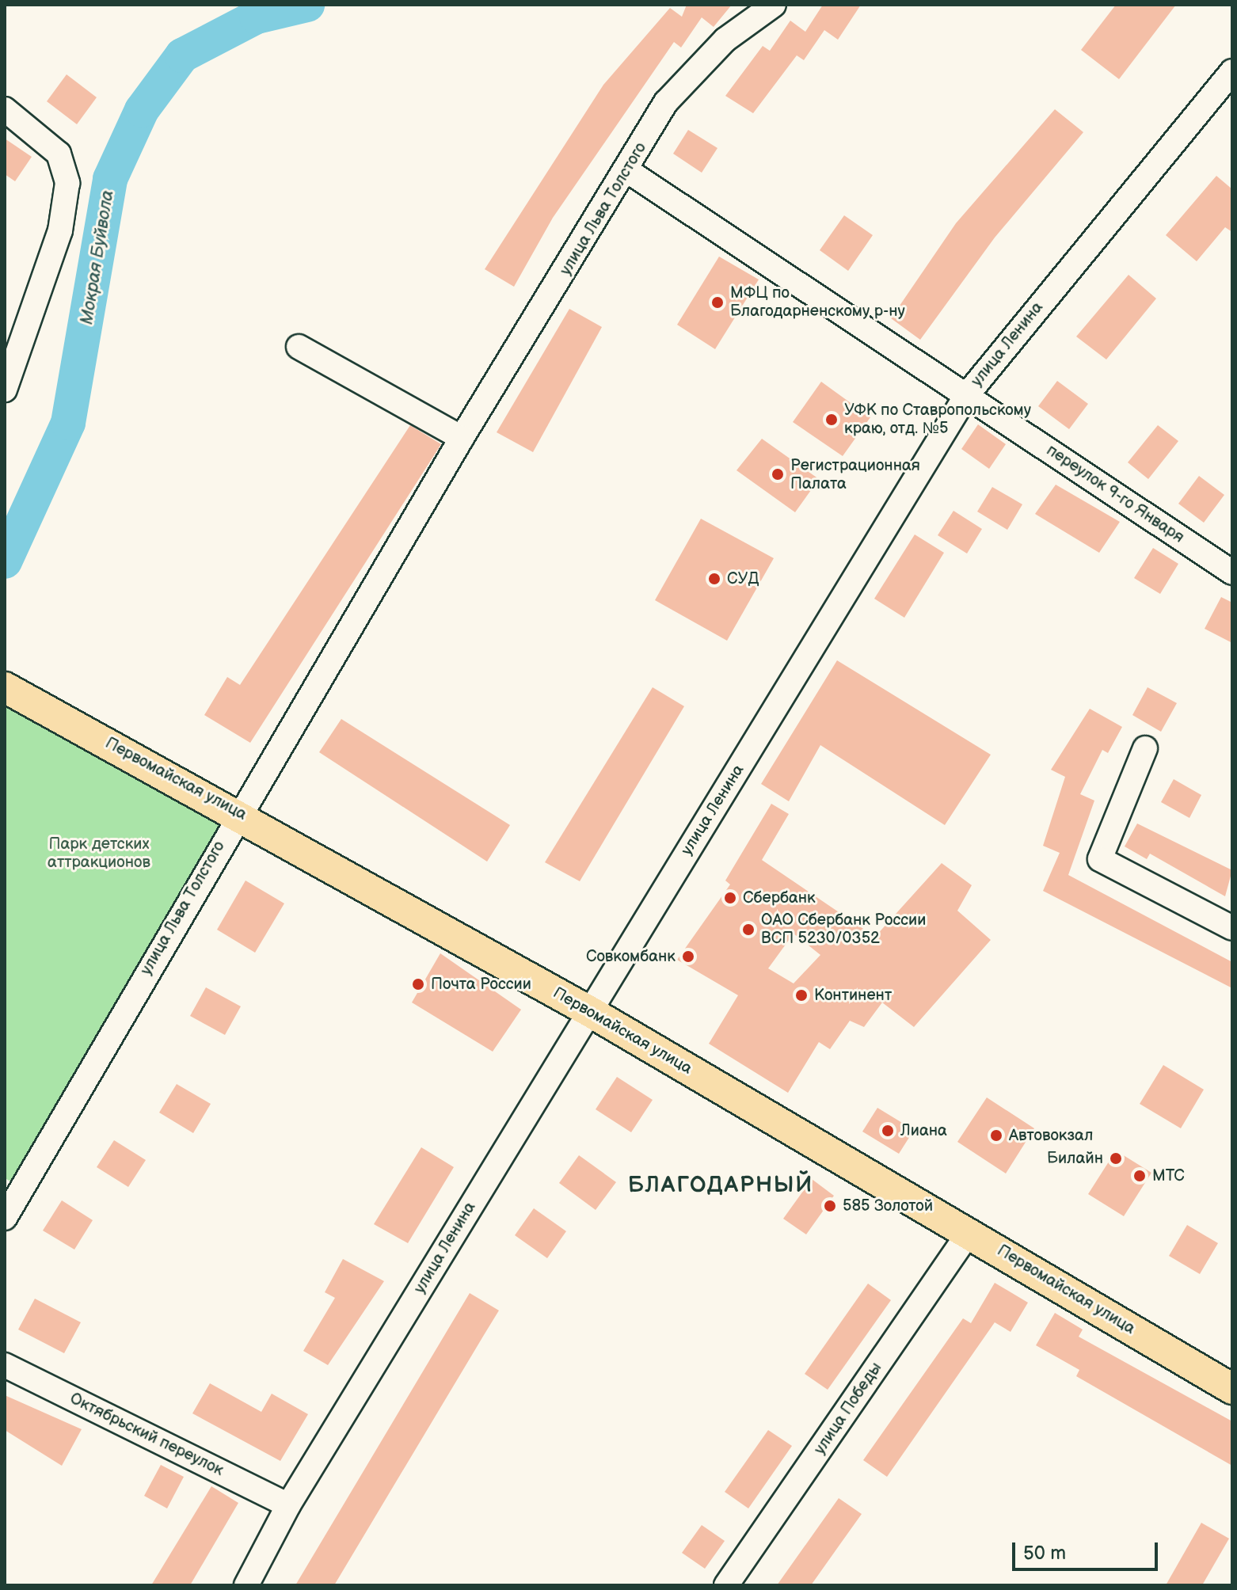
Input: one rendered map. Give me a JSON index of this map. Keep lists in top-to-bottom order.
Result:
{
  "streets": {
    "main road": ["Первомайская улица"],
    "street": [
      "улица Льва Толстого",
      "улица Ленина",
      "переулок 9-го Января",
      "улица Победы",
      "Октябрьский переулок"
    ]
  },
  "crossings": [
    ["улица Льва Толстого", "переулок 9-го Января"],
    ["улица Льва Толстого", "Первомайская улица"],
    ["улица Ленина", "переулок 9-го Января"],
    ["улица Ленина", "Первомайская улица"],
    ["улица Ленина", "Октябрьский переулок"],
    ["Первомайская улица", "улица Победы"]
  ],
  "districts": ["БЛАГОДАРНЫЙ"],
  "water": ["Мокрая Буйвола"],
  "parks": ["Парк детских аттракционов"],
  "places": [
    "МФЦ по Благодарненскому р-ну",
    "УФК по Ставропольскому краю, отд. №5",
    "Регистрационная Палата",
    "СУД",
    "Сбербанк",
    "ОАО Сбербанк России ВСП 5230/0352",
    "Совкомбанк",
    "Почта России",
    "Континент",
    "Лиана",
    "Автовокзал",
    "Билайн",
    "МТС",
    "585 Золотой"
  ],
  "scale_bar": "50 m"
}
